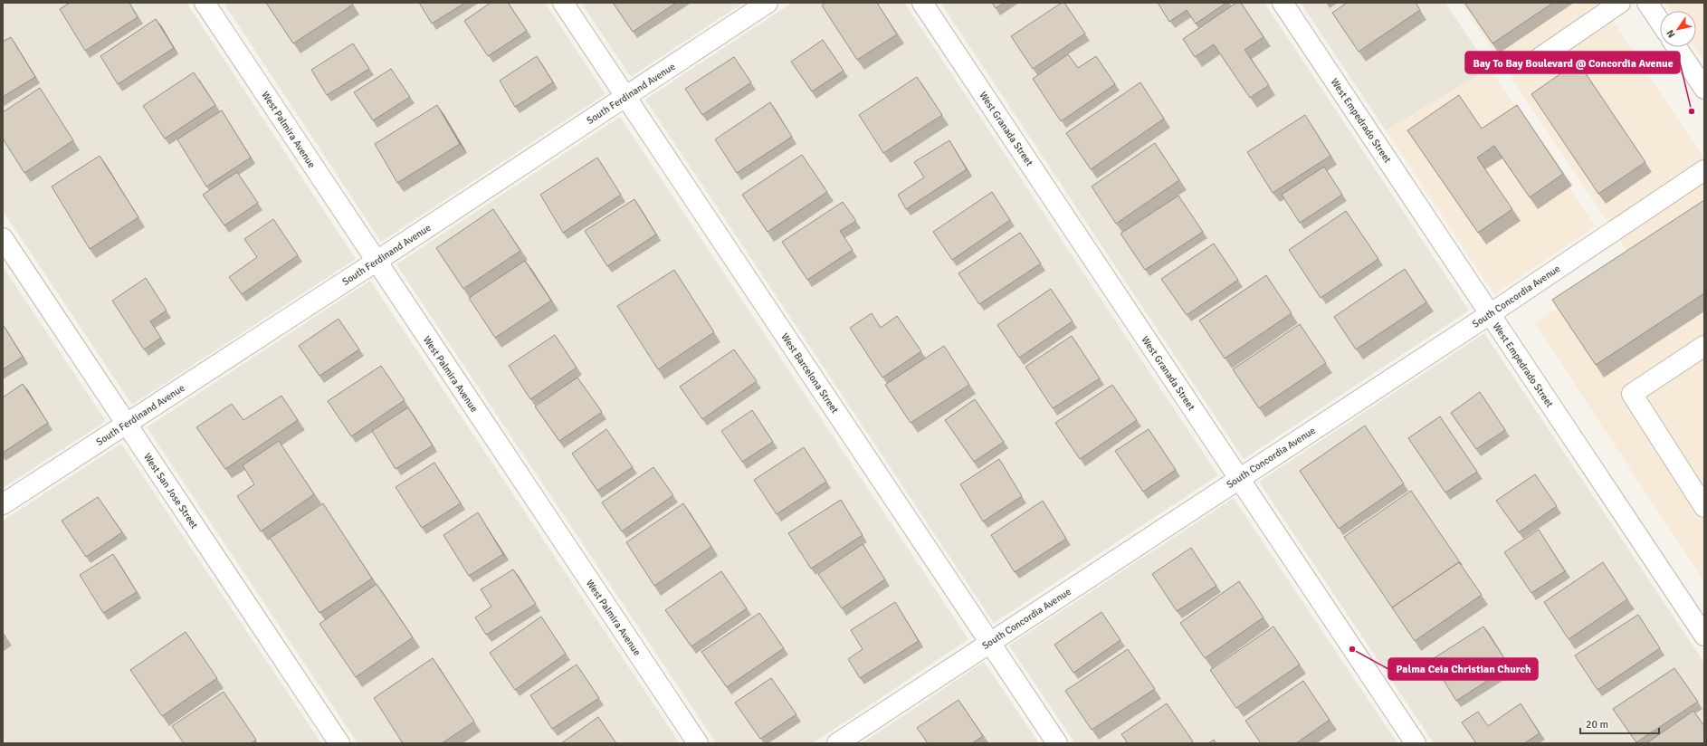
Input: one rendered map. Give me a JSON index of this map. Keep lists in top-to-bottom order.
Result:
{
  "streets": {
    "street": [
      "South Ferdinand Avenue",
      "West Empedrado Street",
      "West Granada Street",
      "West Palmira Avenue",
      "South Concordia Avenue",
      "West Barcelona Street",
      "West San Jose Street"
    ]
  },
  "crossings": [
    ["South Ferdinand Avenue", "West Palmira Avenue"],
    ["South Ferdinand Avenue", "West Barcelona Street"],
    ["South Ferdinand Avenue", "West San Jose Street"],
    ["West Empedrado Street", "South Concordia Avenue"],
    ["West Granada Street", "South Concordia Avenue"],
    ["South Concordia Avenue", "West Barcelona Street"]
  ],
  "places": ["Bay To Bay Boulevard @ Concordia Avenue", "Palma Ceia Christian Church"],
  "scale_bar": "20 m",
  "north": "bottom left"
}
